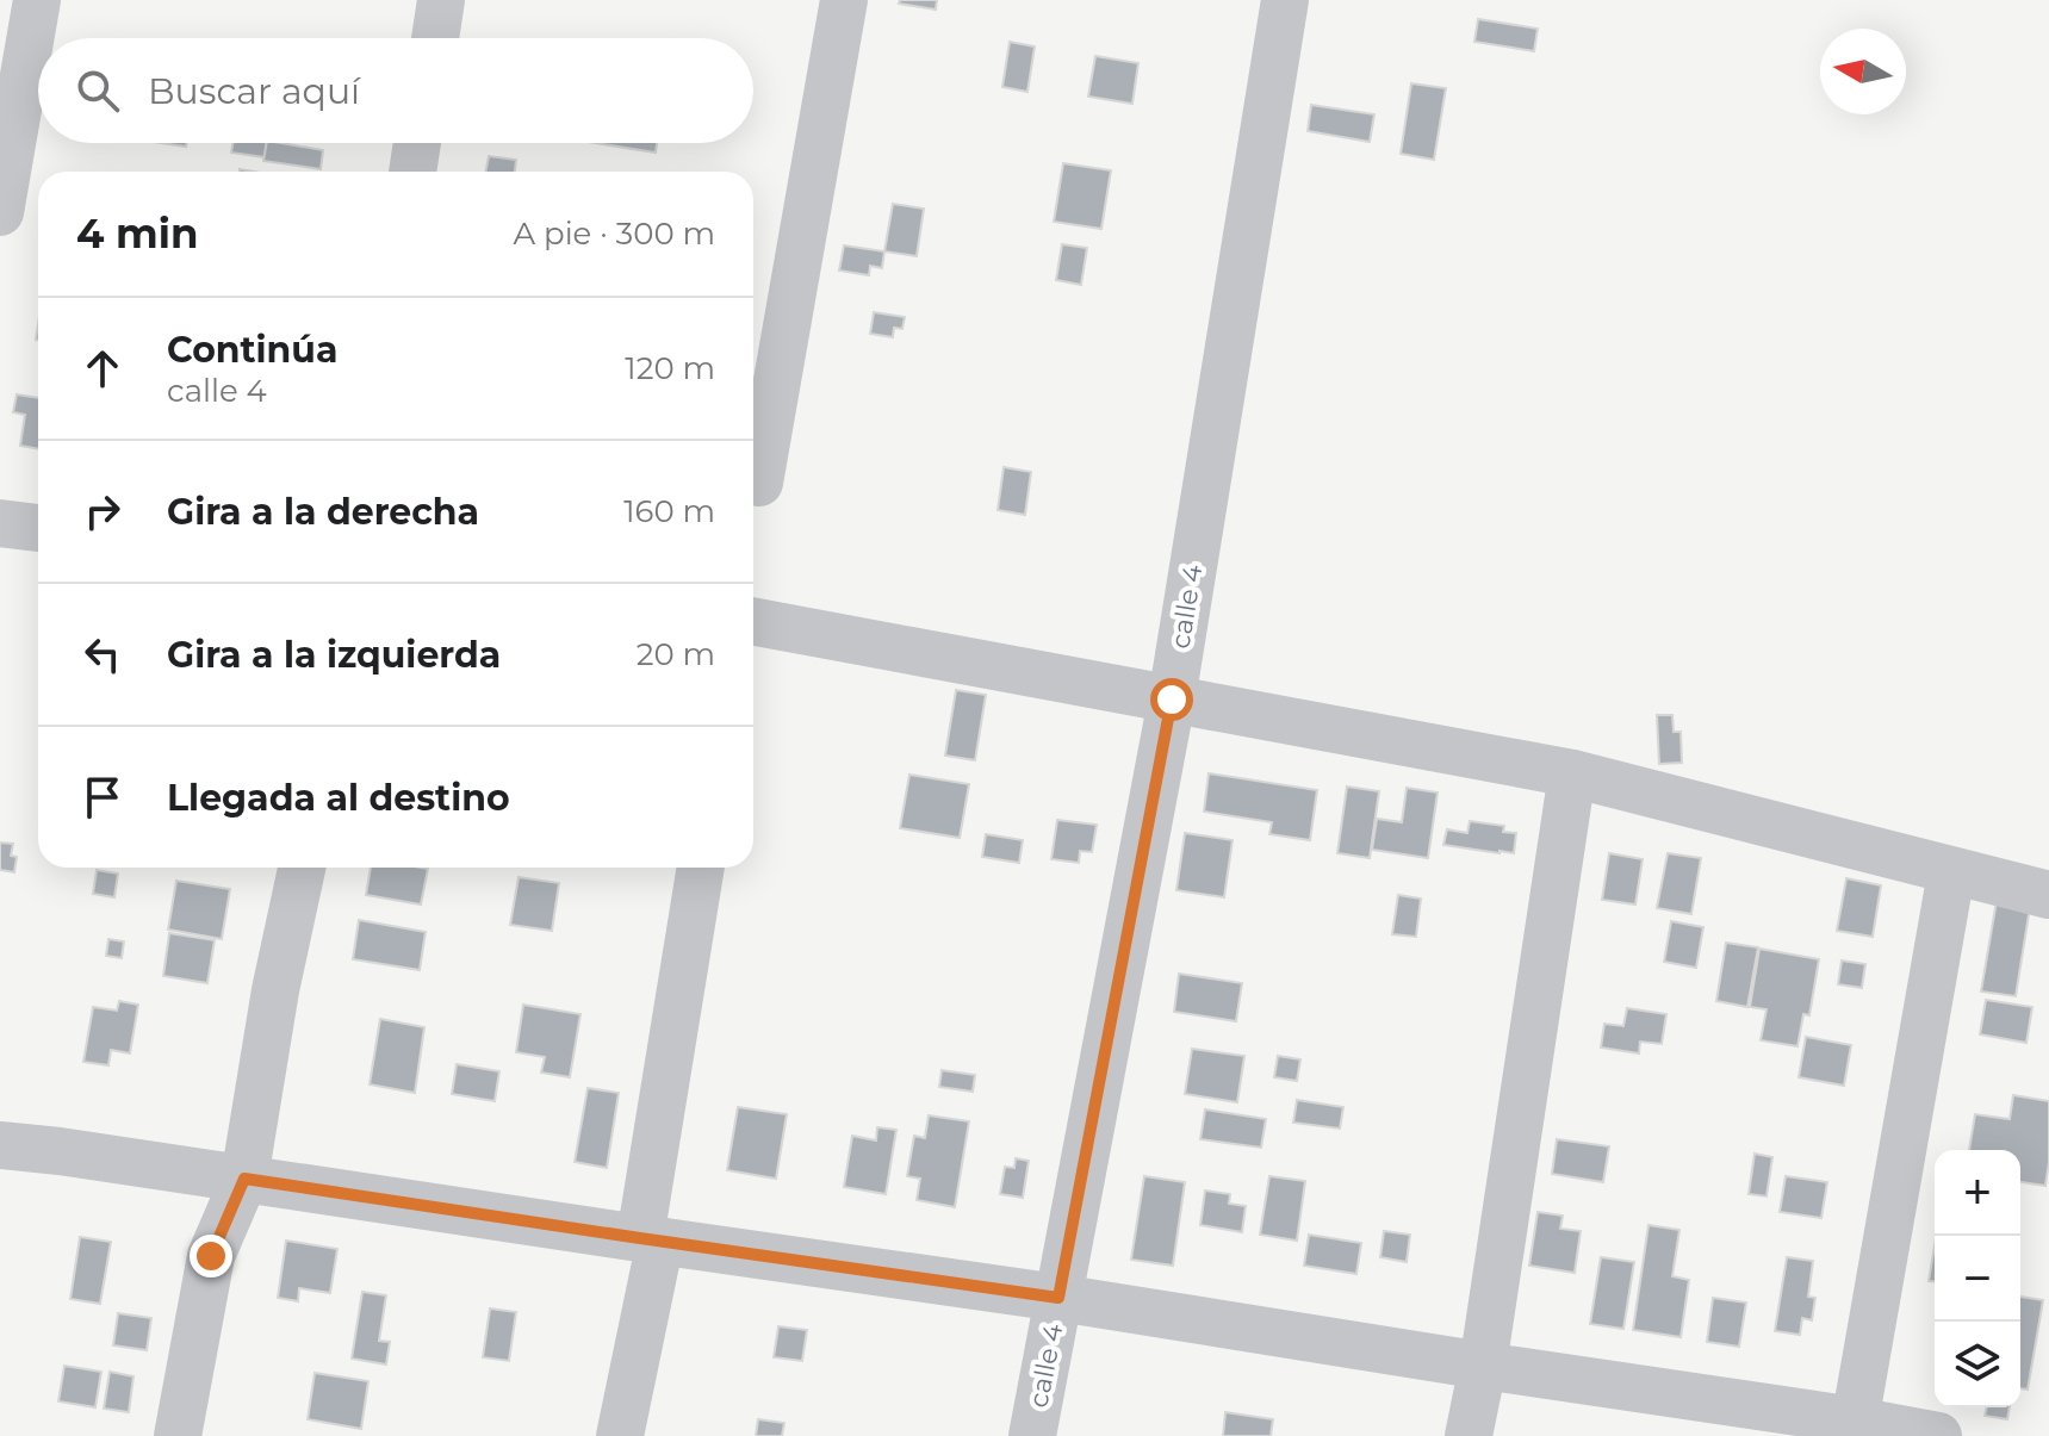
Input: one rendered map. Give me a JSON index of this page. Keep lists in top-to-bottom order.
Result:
{
  "streets": {
    "street": ["calle 4"]
  },
  "north": "left",
  "page": {
    "search": "Buscar aquí",
    "heading": ["4 min", "A pie · 300 m"],
    "list": [
      ["Continúa", "calle 4", "120 m"],
      ["Gira a la derecha", "160 m"],
      ["Gira a la izquierda", "20 m"],
      "Llegada al destino"
    ],
    "map_buttons": ["+", "−"]
  }
}
